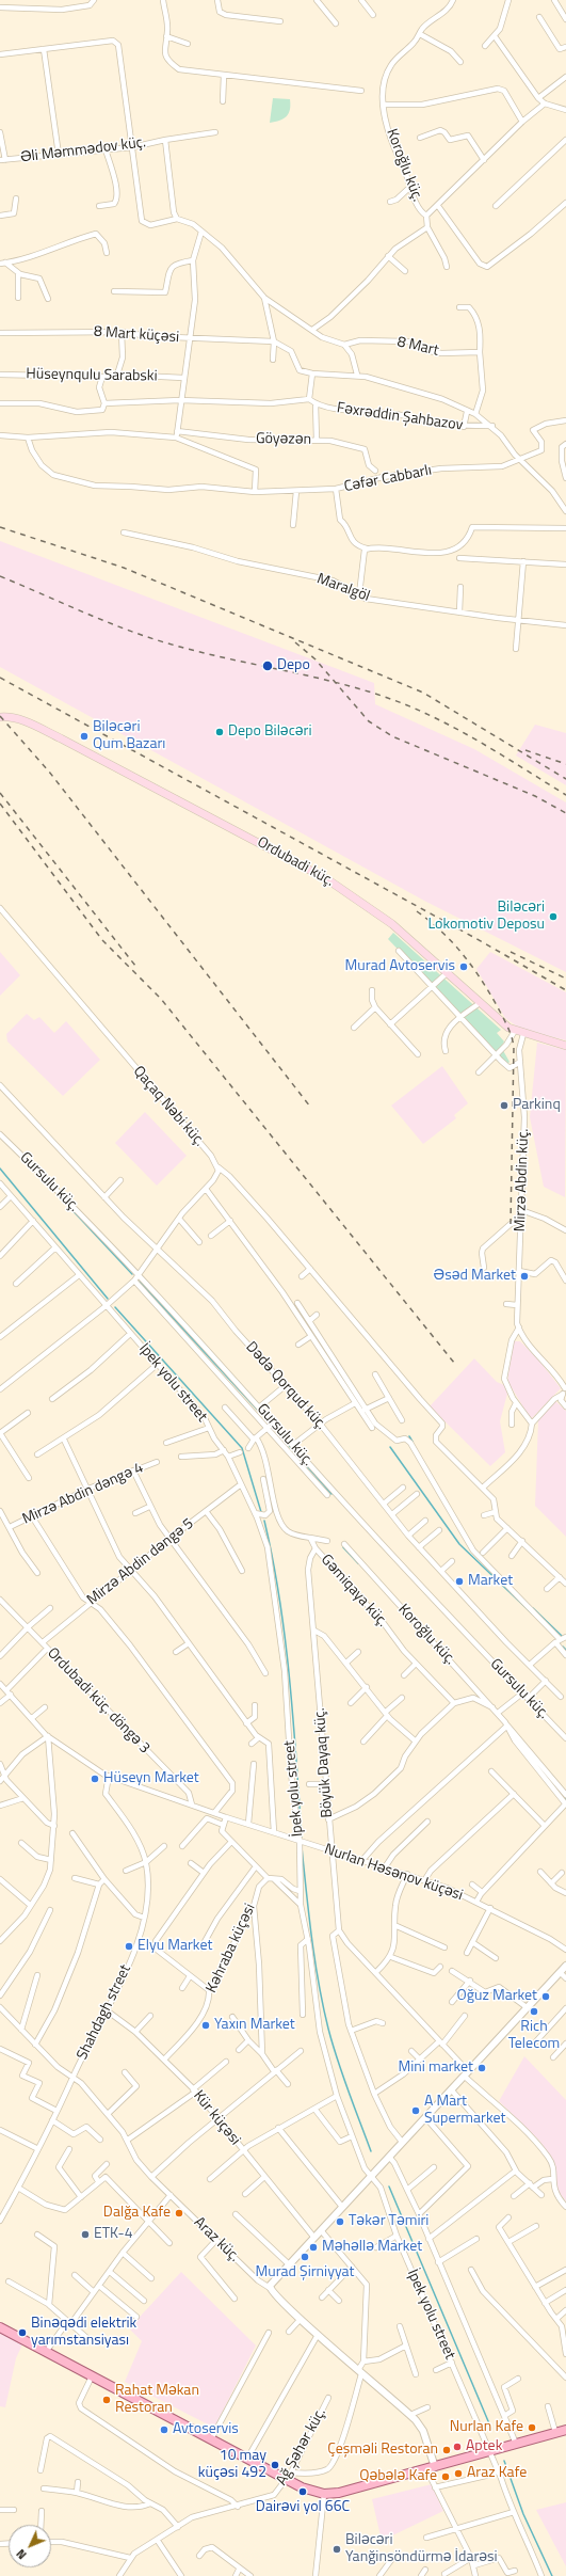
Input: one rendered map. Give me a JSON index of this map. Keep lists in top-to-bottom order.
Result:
{
  "streets": {
    "main road": ["Ordubadi küç."],
    "street": [
      "Əli Məmmədov küç.",
      "Koroğlu küç.",
      "8 Mart küçəsi",
      "8 Mart",
      "Hüseynqulu Sarabski",
      "Fəxrəddin Şahbazov",
      "Göyəzən",
      "Cəfər Cabbarlı",
      "Maralgöl",
      "Qaçaq Nəbi küç.",
      "Mirzə Abdin küç.",
      "Gursulu küç.",
      "İpek yolu street",
      "Dədə Qorqud küç.",
      "Mirzə Abdin dəngə 4",
      "Mirzə Abdin dəngə 5",
      "Gəmiqaya küç.",
      "Ordubadi küç. döngə 3",
      "Böyük Dayaq küç.",
      "Nurlan Həsənov küçəsi",
      "Kəhraba küçəsi",
      "Shahdagh street",
      "Kür küçəsi",
      "Araz küç.",
      "Ağ Şəhər küç."
    ]
  },
  "crossings": [
    ["Ordubadi küç.", "Mirzə Abdin küç."],
    ["İpek yolu street", "Mirzə Abdin dəngə 5"],
    ["İpek yolu street", "Nurlan Həsənov küçəsi"],
    ["Mirzə Abdin dəngə 5", "Ordubadi küç. döngə 3"],
    ["Gəmiqaya küç.", "Böyük Dayaq küç."],
    ["Ordubadi küç. döngə 3", "Nurlan Həsənov küçəsi"],
    ["Böyük Dayaq küç.", "Nurlan Həsənov küçəsi"],
    ["Nurlan Həsənov küçəsi", "Shahdagh street"],
    ["Kəhraba küçəsi", "Kür küçəsi"],
    ["Shahdagh street", "Kür küçəsi"],
    ["Shahdagh street", "Araz küç."]
  ],
  "places": [
    "Depo",
    "Depo Biləcəri",
    "Biləcəri Qum Bazarı",
    "Biləcəri Lokomotiv Deposu",
    "Murad Avtoservis",
    "Parkinq",
    "Əsəd Market",
    "Market",
    "Hüseyn Market",
    "Elyu Market",
    "Oğuz Market",
    "Rich Telecom",
    "Yaxın Market",
    "Mini market",
    "A Mart Supermarket",
    "Dalğa Kafe",
    "Təkər Təmiri",
    "ETK-4",
    "Məhəllə Market",
    "Murad Şirniyyat",
    "Binəqədi elektrik yarımstansiyası",
    "Rahat Məkan Restoran",
    "Nurlan Kafe",
    "Avtoservis",
    "Aptek",
    "Çeşməli Restoran",
    "10 may küçəsi 492",
    "Araz Kafe",
    "Qəbələ Kafe",
    "Dairəvi yol 66C",
    "Biləcəri Yanğinsöndürmə İdarəsi"
  ],
  "north": "bottom left"
}
